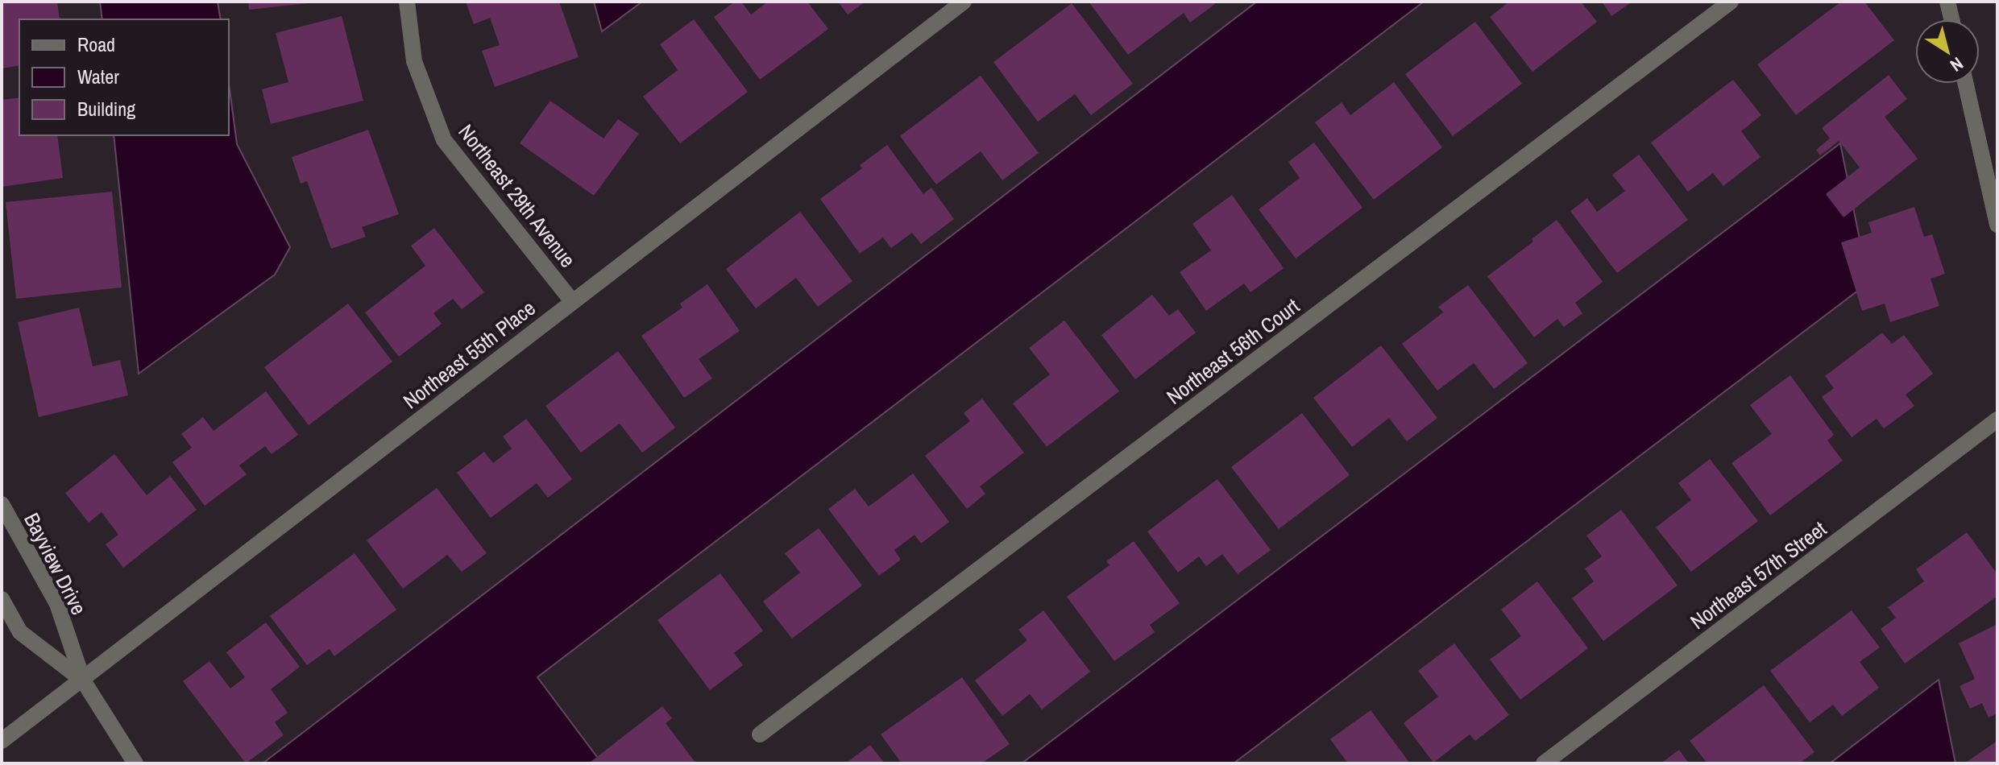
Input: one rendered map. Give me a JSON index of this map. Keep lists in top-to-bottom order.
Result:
{
  "streets": {
    "street": [
      "Northeast 29th Avenue",
      "Northeast 56th Court",
      "Northeast 55th Place",
      "Bayview Drive",
      "Northeast 57th Street"
    ]
  },
  "crossings": [
    ["Northeast 29th Avenue", "Northeast 55th Place"],
    ["Northeast 55th Place", "Bayview Drive"]
  ],
  "legend": ["Road", "Water", "Building"],
  "north": "bottom right"
}
